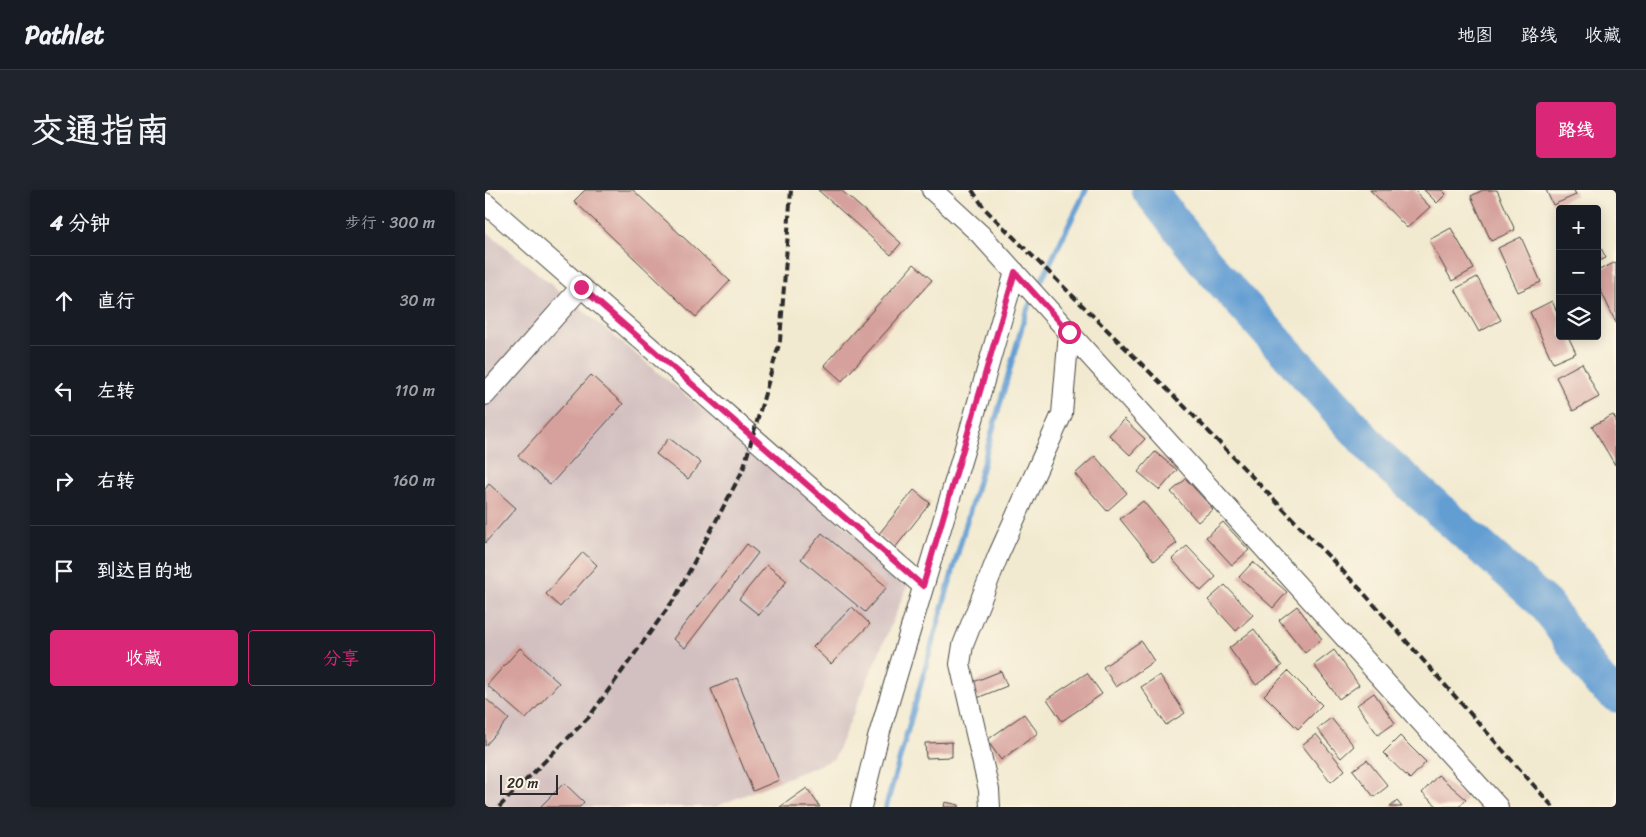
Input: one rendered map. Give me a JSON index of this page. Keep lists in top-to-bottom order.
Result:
{
  "scale_bar": "20 m",
  "page": {
    "header": "Pathlet",
    "nav": ["地图", "路线", "收藏"],
    "title": "交通指南",
    "buttons": [
      "路线",
      ["收藏", "分享"]
    ],
    "heading": ["4 分钟", "步行 · 300 m"],
    "map_buttons": ["+", "−"],
    "list": [
      ["直行", "30 m"],
      ["左转", "110 m"],
      ["右转", "160 m"],
      "到达目的地"
    ],
    "scale": "20 m"
  }
}
